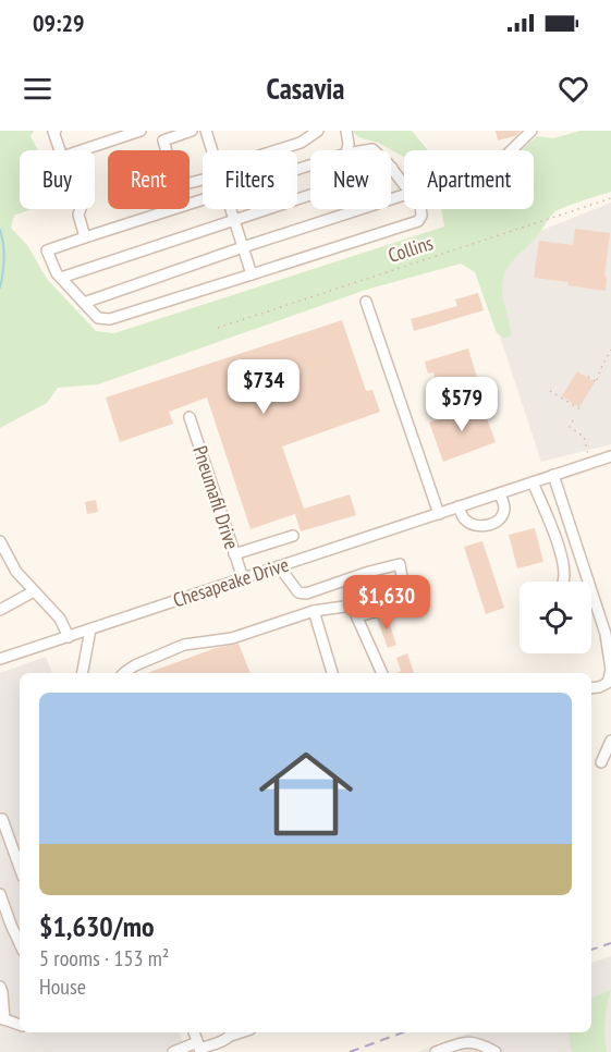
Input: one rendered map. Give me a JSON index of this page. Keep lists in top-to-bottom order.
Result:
{
  "streets": {
    "street": ["Pneumafil Drive", "Chesapeake Drive"],
    "path": ["Collins"]
  },
  "crossings": [
    ["Pneumafil Drive", "Chesapeake Drive"]
  ],
  "page": {
    "status": "09:29",
    "header": "Casavia",
    "chip": [
      "Buy",
      "Rent",
      "Filters",
      "New",
      "Apartment"
    ],
    "price": ["$734", "$579", "$1,630"],
    "list": [
      {
        "name": "$1,630/mo",
        "note": "5 rooms · 153 m² · House"
      }
    ]
  }
}
